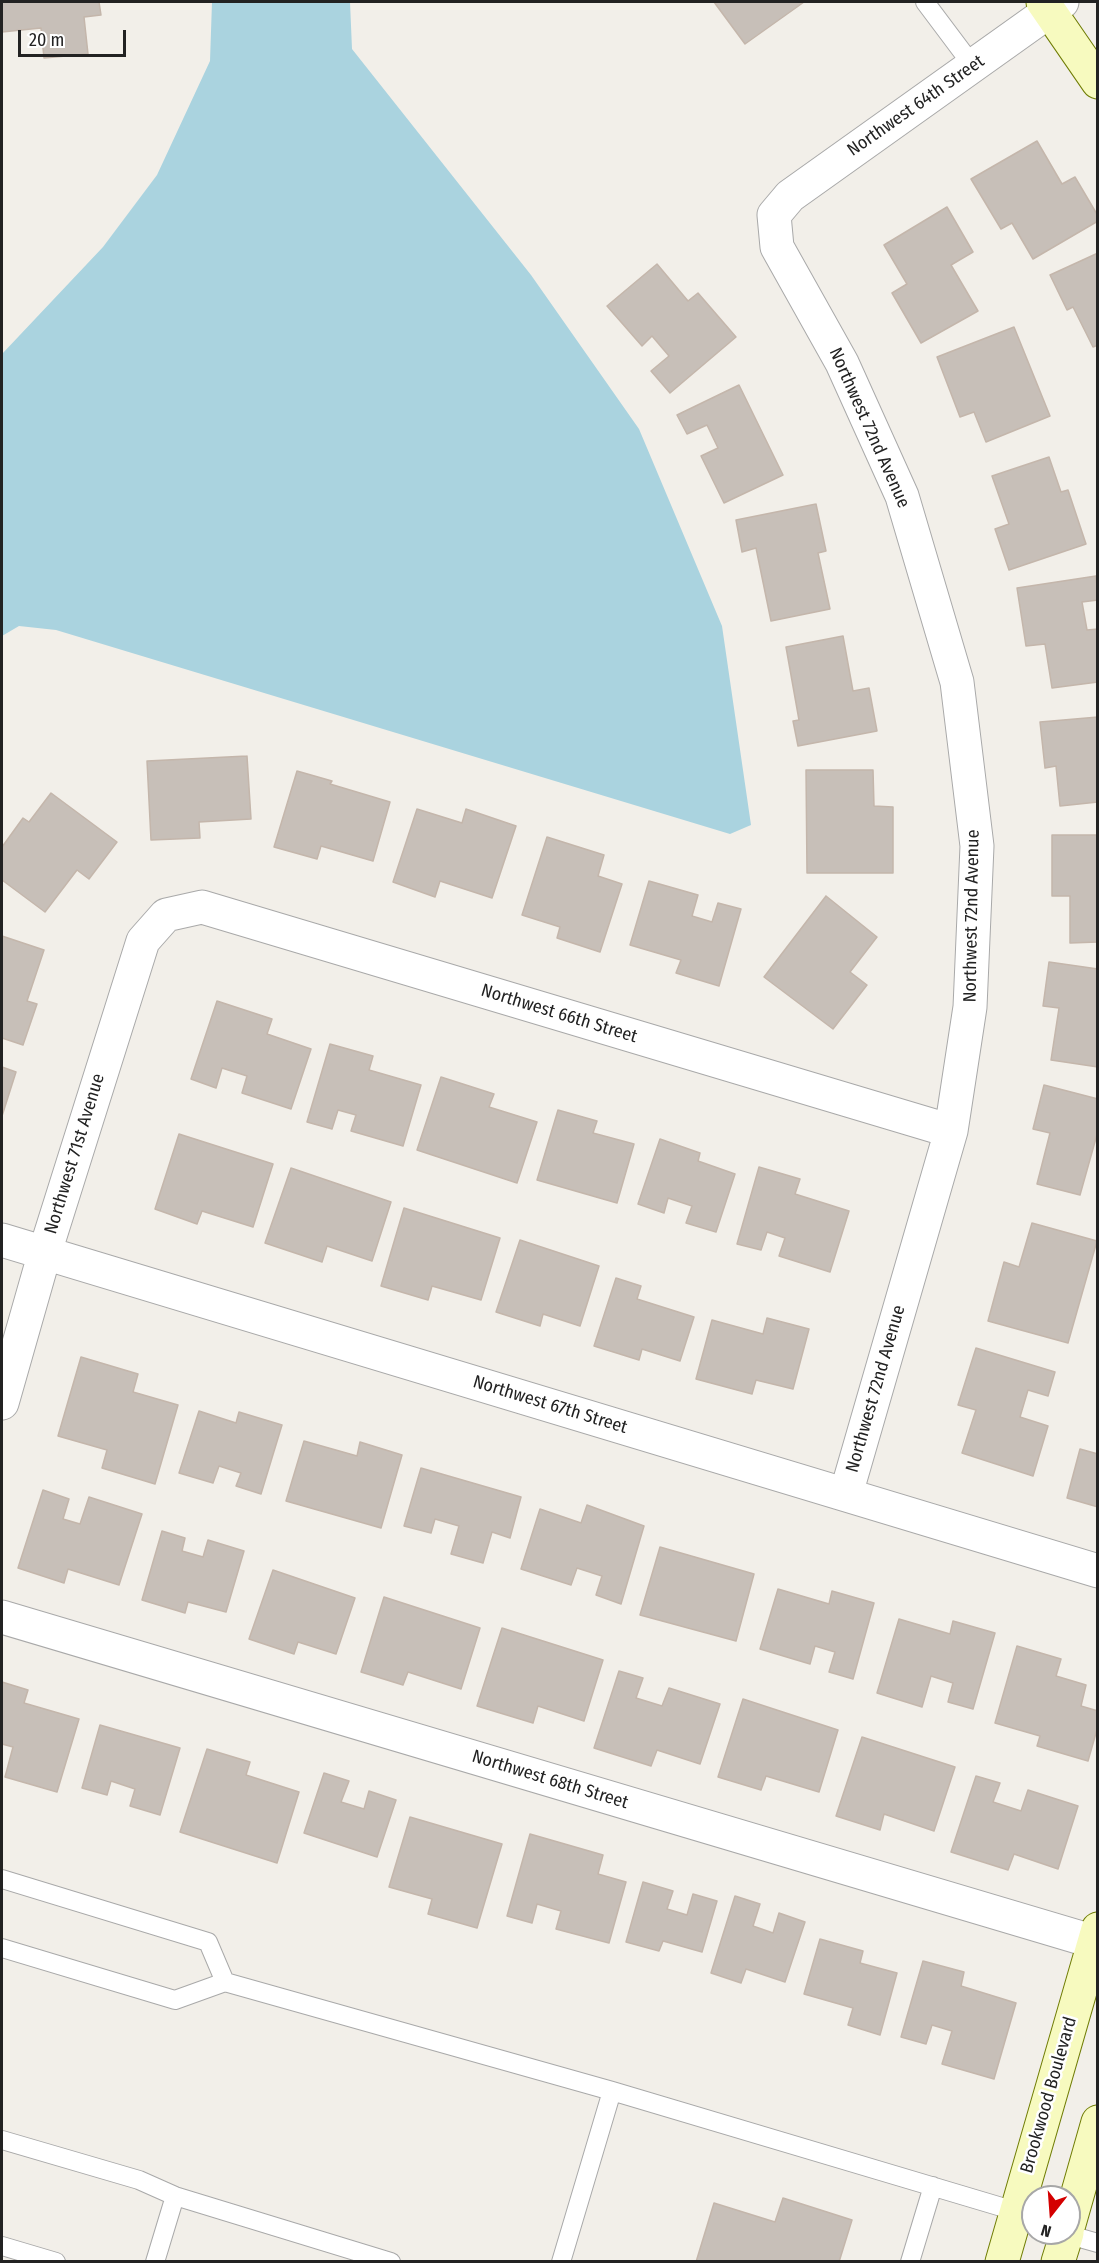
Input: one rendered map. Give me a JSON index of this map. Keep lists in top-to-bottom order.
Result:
{
  "streets": {
    "street": [
      "Northwest 64th Street",
      "Northwest 72nd Avenue",
      "Northwest 66th Street",
      "Northwest 71st Avenue",
      "Northwest 67th Street",
      "Northwest 68th Street",
      "Brookwood Boulevard"
    ]
  },
  "crossings": [
    ["Northwest 64th Street", "Northwest 72nd Avenue"],
    ["Northwest 72nd Avenue", "Northwest 66th Street"],
    ["Northwest 72nd Avenue", "Northwest 67th Street"],
    ["Northwest 66th Street", "Northwest 71st Avenue"],
    ["Northwest 71st Avenue", "Northwest 67th Street"],
    ["Northwest 68th Street", "Brookwood Boulevard"]
  ],
  "scale_bar": "20 m",
  "north": "bottom"
}
